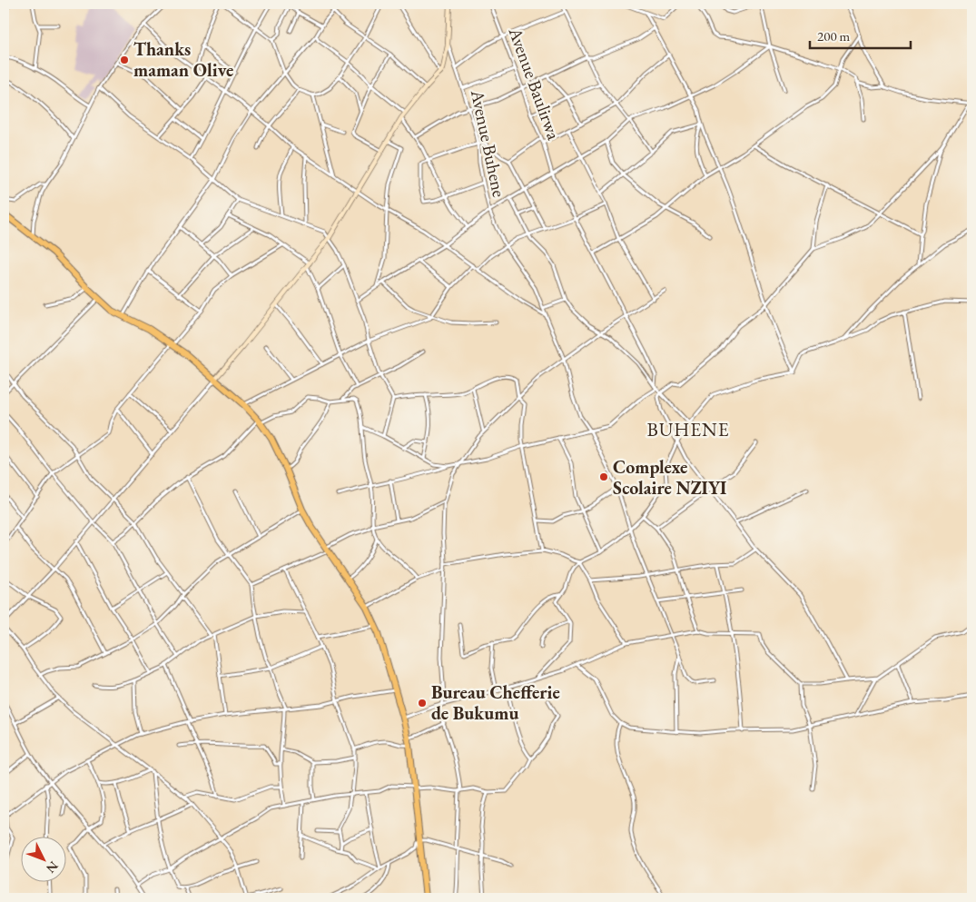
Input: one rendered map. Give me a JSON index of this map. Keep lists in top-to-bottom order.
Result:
{
  "streets": {
    "street": ["Avenue Baulirwa", "Avenue Buhene"]
  },
  "districts": ["BUHENE"],
  "places": ["Thanks maman Olive", "Complexe Scolaire NZIYI", "Bureau Chefferie de Bukumu"],
  "scale_bar": "200 m",
  "north": "bottom right"
}
